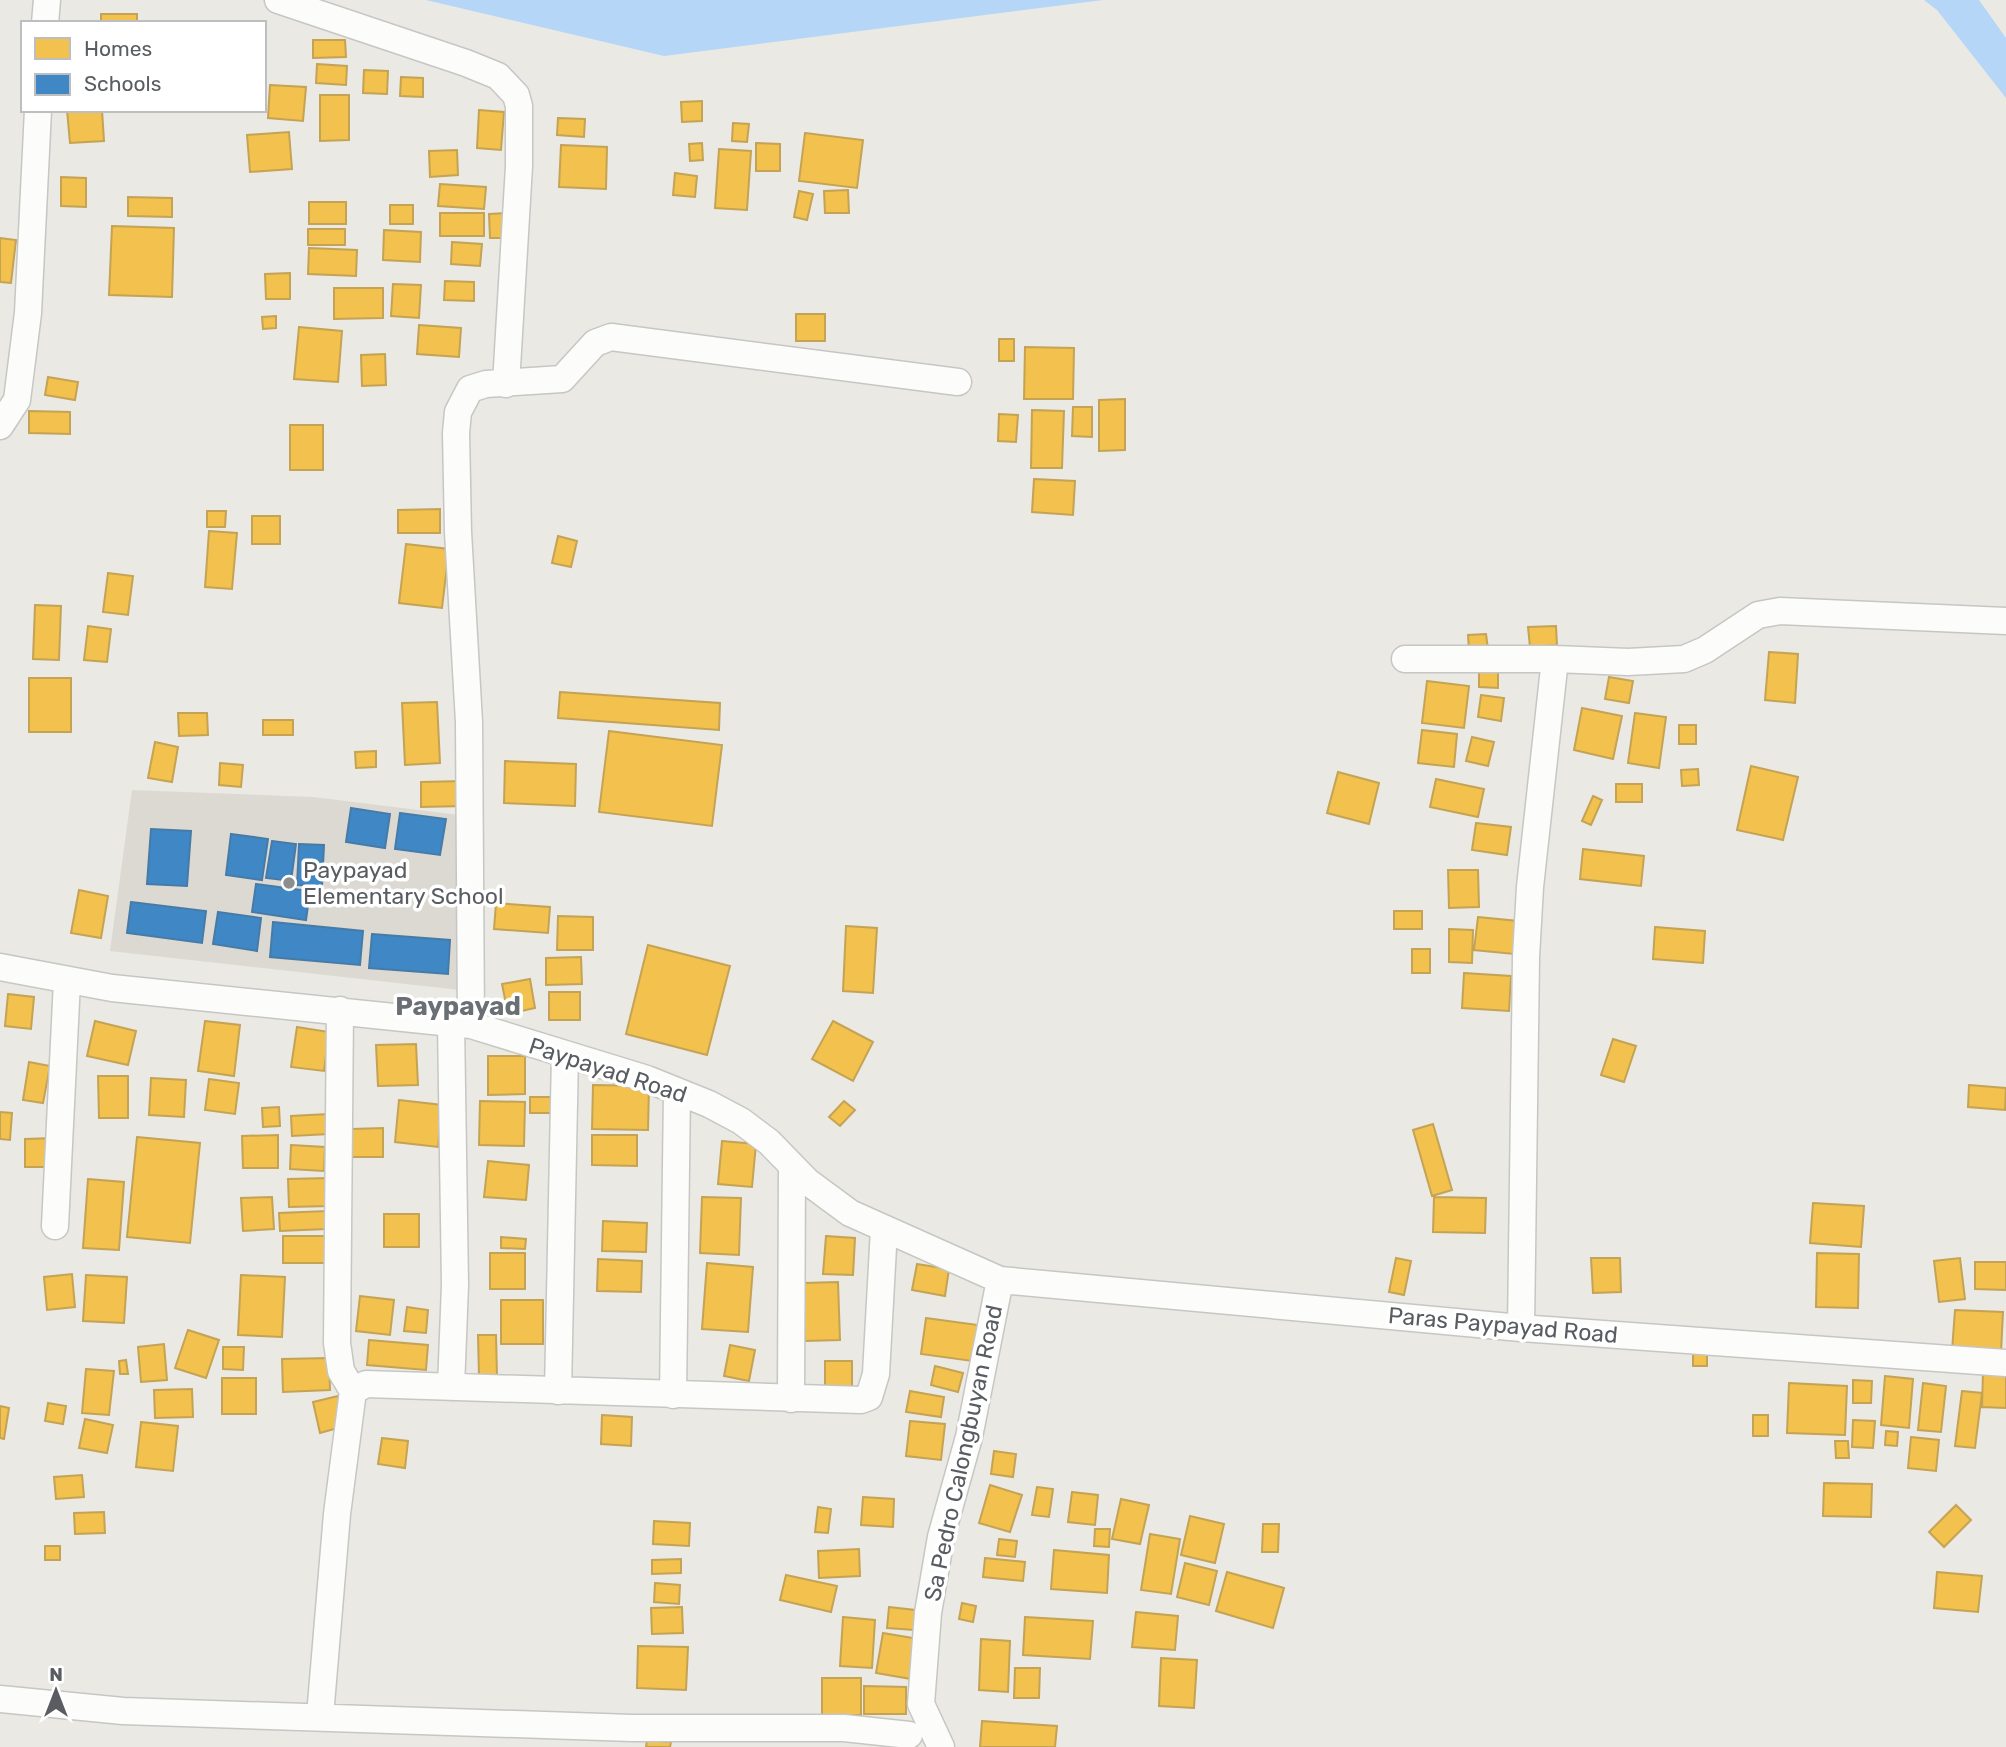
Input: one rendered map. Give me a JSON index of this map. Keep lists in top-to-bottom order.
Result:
{
  "streets": {
    "street": ["Paypayad Road", "Paras Paypayad Road", "Sa Pedro Calongbuyan Road"]
  },
  "crossings": [
    ["Paypayad Road", "Paras Paypayad Road"],
    ["Paypayad Road", "Sa Pedro Calongbuyan Road"],
    ["Paras Paypayad Road", "Sa Pedro Calongbuyan Road"]
  ],
  "districts": ["Paypayad"],
  "places": ["Paypayad Elementary School"],
  "legend": ["Homes", "Schools"],
  "north": "top"
}
